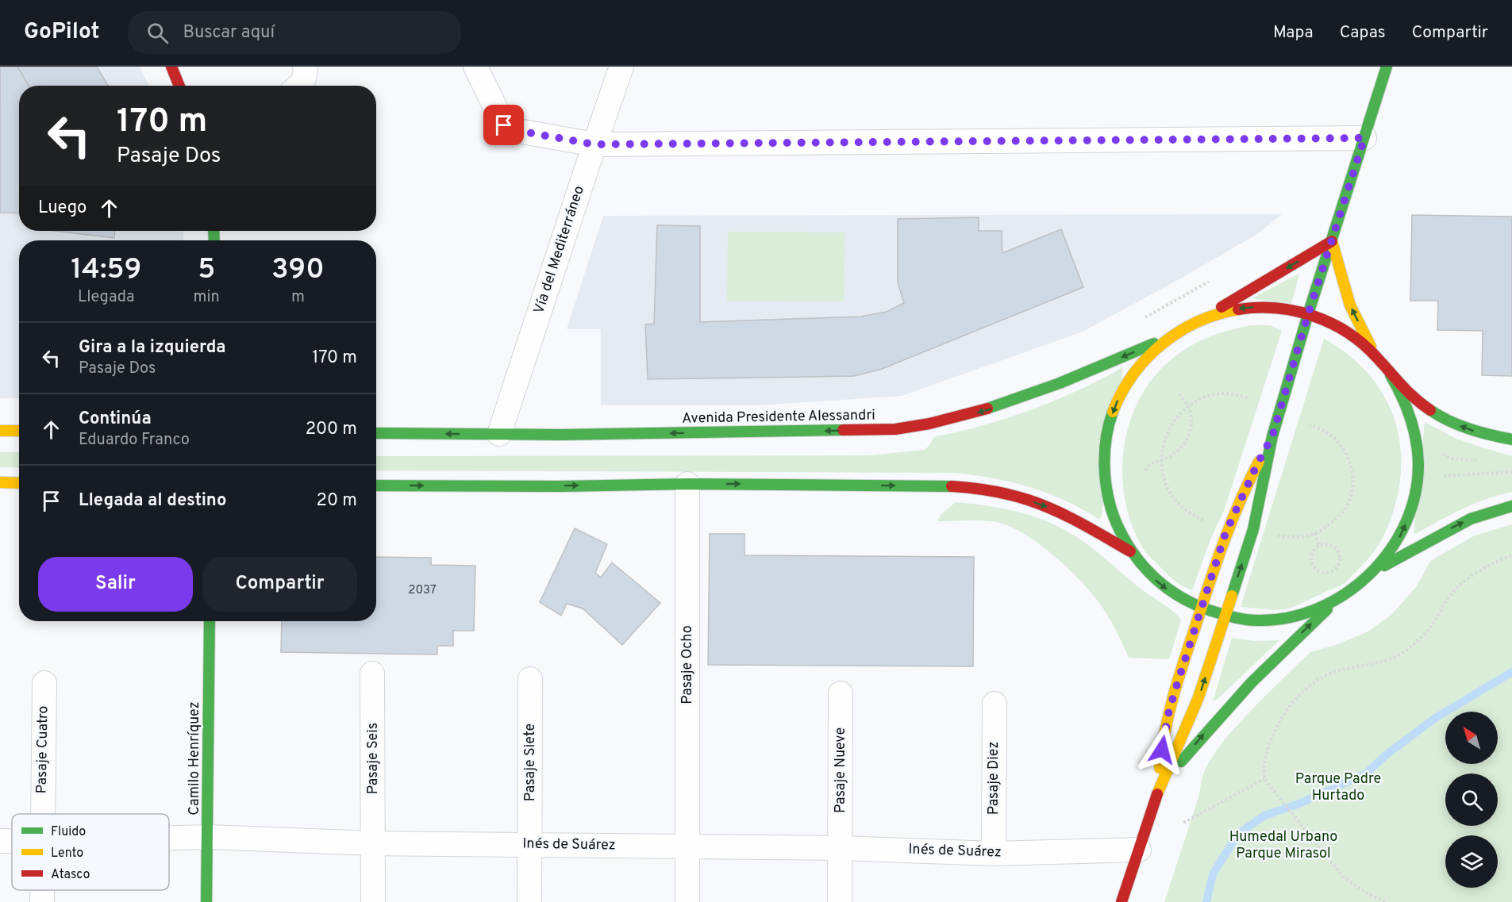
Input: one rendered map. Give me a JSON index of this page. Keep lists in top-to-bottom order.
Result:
{
  "streets": {
    "main road": ["Avenida Presidente Alessandri", "Camilo Henríquez"],
    "street": [
      "Vía del Mediterráneo",
      "Pasaje Ocho",
      "Pasaje Cuatro",
      "Pasaje Seis",
      "Pasaje Siete",
      "Pasaje Nueve",
      "Pasaje Diez",
      "Inés de Suárez"
    ]
  },
  "crossings": [
    ["Vía del Mediterráneo", "Avenida Presidente Alessandri"],
    ["Avenida Presidente Alessandri", "Pasaje Ocho"],
    ["Pasaje Ocho", "Inés de Suárez"],
    ["Camilo Henríquez", "Inés de Suárez"],
    ["Pasaje Seis", "Inés de Suárez"],
    ["Pasaje Siete", "Inés de Suárez"],
    ["Pasaje Nueve", "Inés de Suárez"],
    ["Pasaje Diez", "Inés de Suárez"]
  ],
  "parks": ["Parque Padre Hurtado", "Humedal Urbano Parque Mirasol"],
  "house_numbers": ["2037"],
  "legend": ["Fluido", "Lento", "Atasco"],
  "north": "top left",
  "page": {
    "header": "GoPilot",
    "search": "Buscar aquí",
    "nav": ["Mapa", "Capas", "Compartir"],
    "turn": ["170 m", "Pasaje Dos"],
    "then": "Luego",
    "eta": [
      "14:59",
      "Llegada",
      "5",
      "min",
      "390",
      "m"
    ],
    "list": [
      {
        "name": "Gira a la izquierda",
        "note": "Pasaje Dos",
        "value": "170 m"
      },
      {
        "name": "Continúa",
        "note": "Eduardo Franco",
        "value": "200 m"
      },
      {
        "name": "Llegada al destino",
        "value": "20 m"
      }
    ],
    "buttons": ["Salir", "Compartir"]
  }
}
